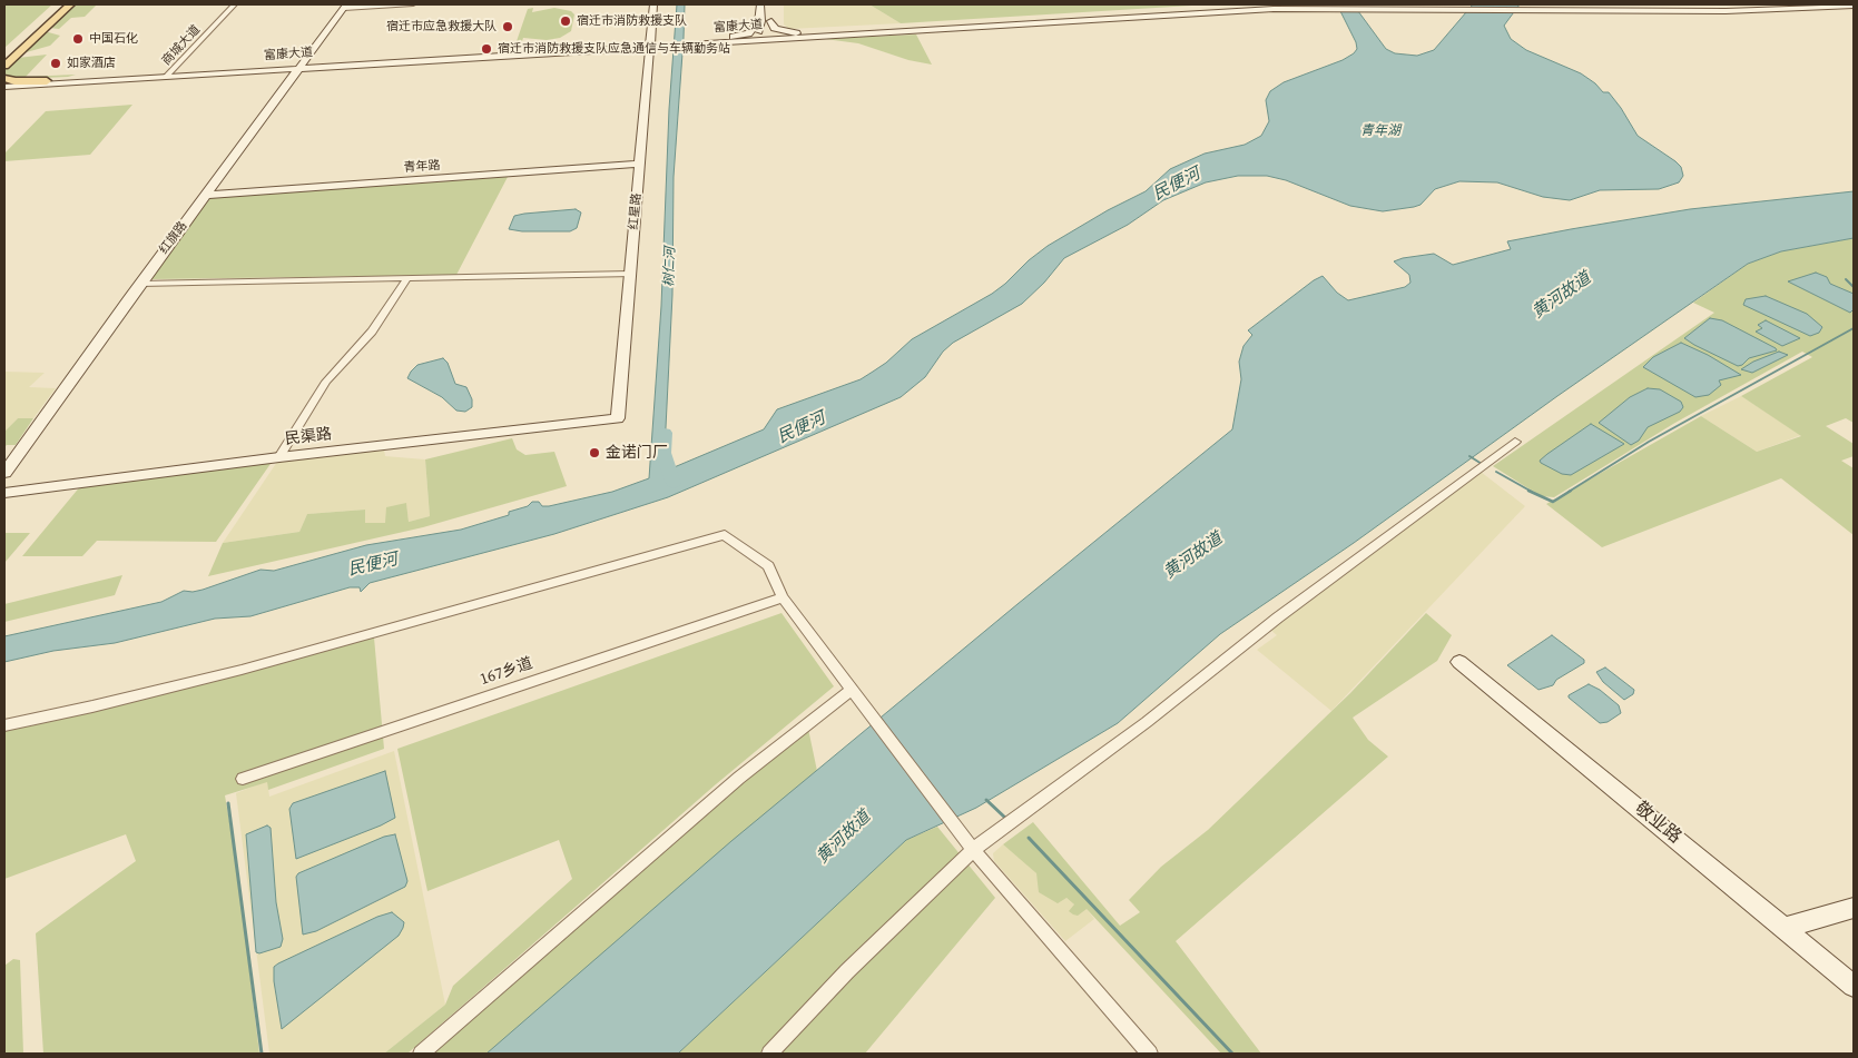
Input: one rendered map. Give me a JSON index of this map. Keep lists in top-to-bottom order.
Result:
{
  "streets": {
    "street": [
      "富康大道",
      "商城大道",
      "青年路",
      "红星路",
      "红旗路",
      "民渠路",
      "167乡道",
      "敬业路"
    ]
  },
  "crossings": [
    ["富康大道", "商城大道"],
    ["富康大道", "红星路"],
    ["富康大道", "红旗路"],
    ["青年路", "红星路"],
    ["青年路", "红旗路"],
    ["红星路", "民渠路"]
  ],
  "water": [
    "青年湖",
    "民便河",
    "树仁河",
    "黄河故道"
  ],
  "places": [
    "宿迁市消防救援支队",
    "宿迁市应急救援大队",
    "中国石化",
    "宿迁市消防救援支队应急通信与车辆勤务站",
    "如家酒店",
    "金诺门厂"
  ]
}
